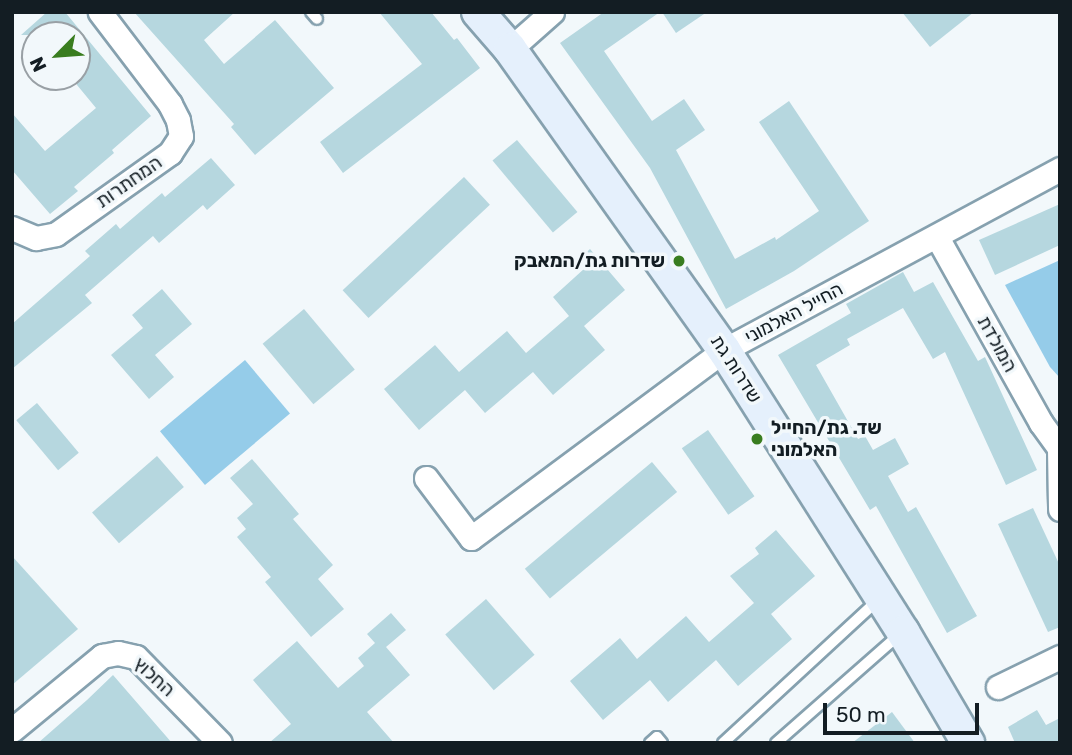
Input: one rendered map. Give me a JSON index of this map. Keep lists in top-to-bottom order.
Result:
{
  "streets": {
    "street": [
      "המחתרות",
      "החייל האלמוני",
      "המולדת",
      "שדרות גת",
      "החלוץ"
    ]
  },
  "crossings": [
    ["החייל האלמוני", "המולדת"],
    ["החייל האלמוני", "שדרות גת"]
  ],
  "places": ["שדרות גת/המאבק", "שד. גת/החייל האלמוני"],
  "scale_bar": "50 m",
  "north": "bottom left"
}
